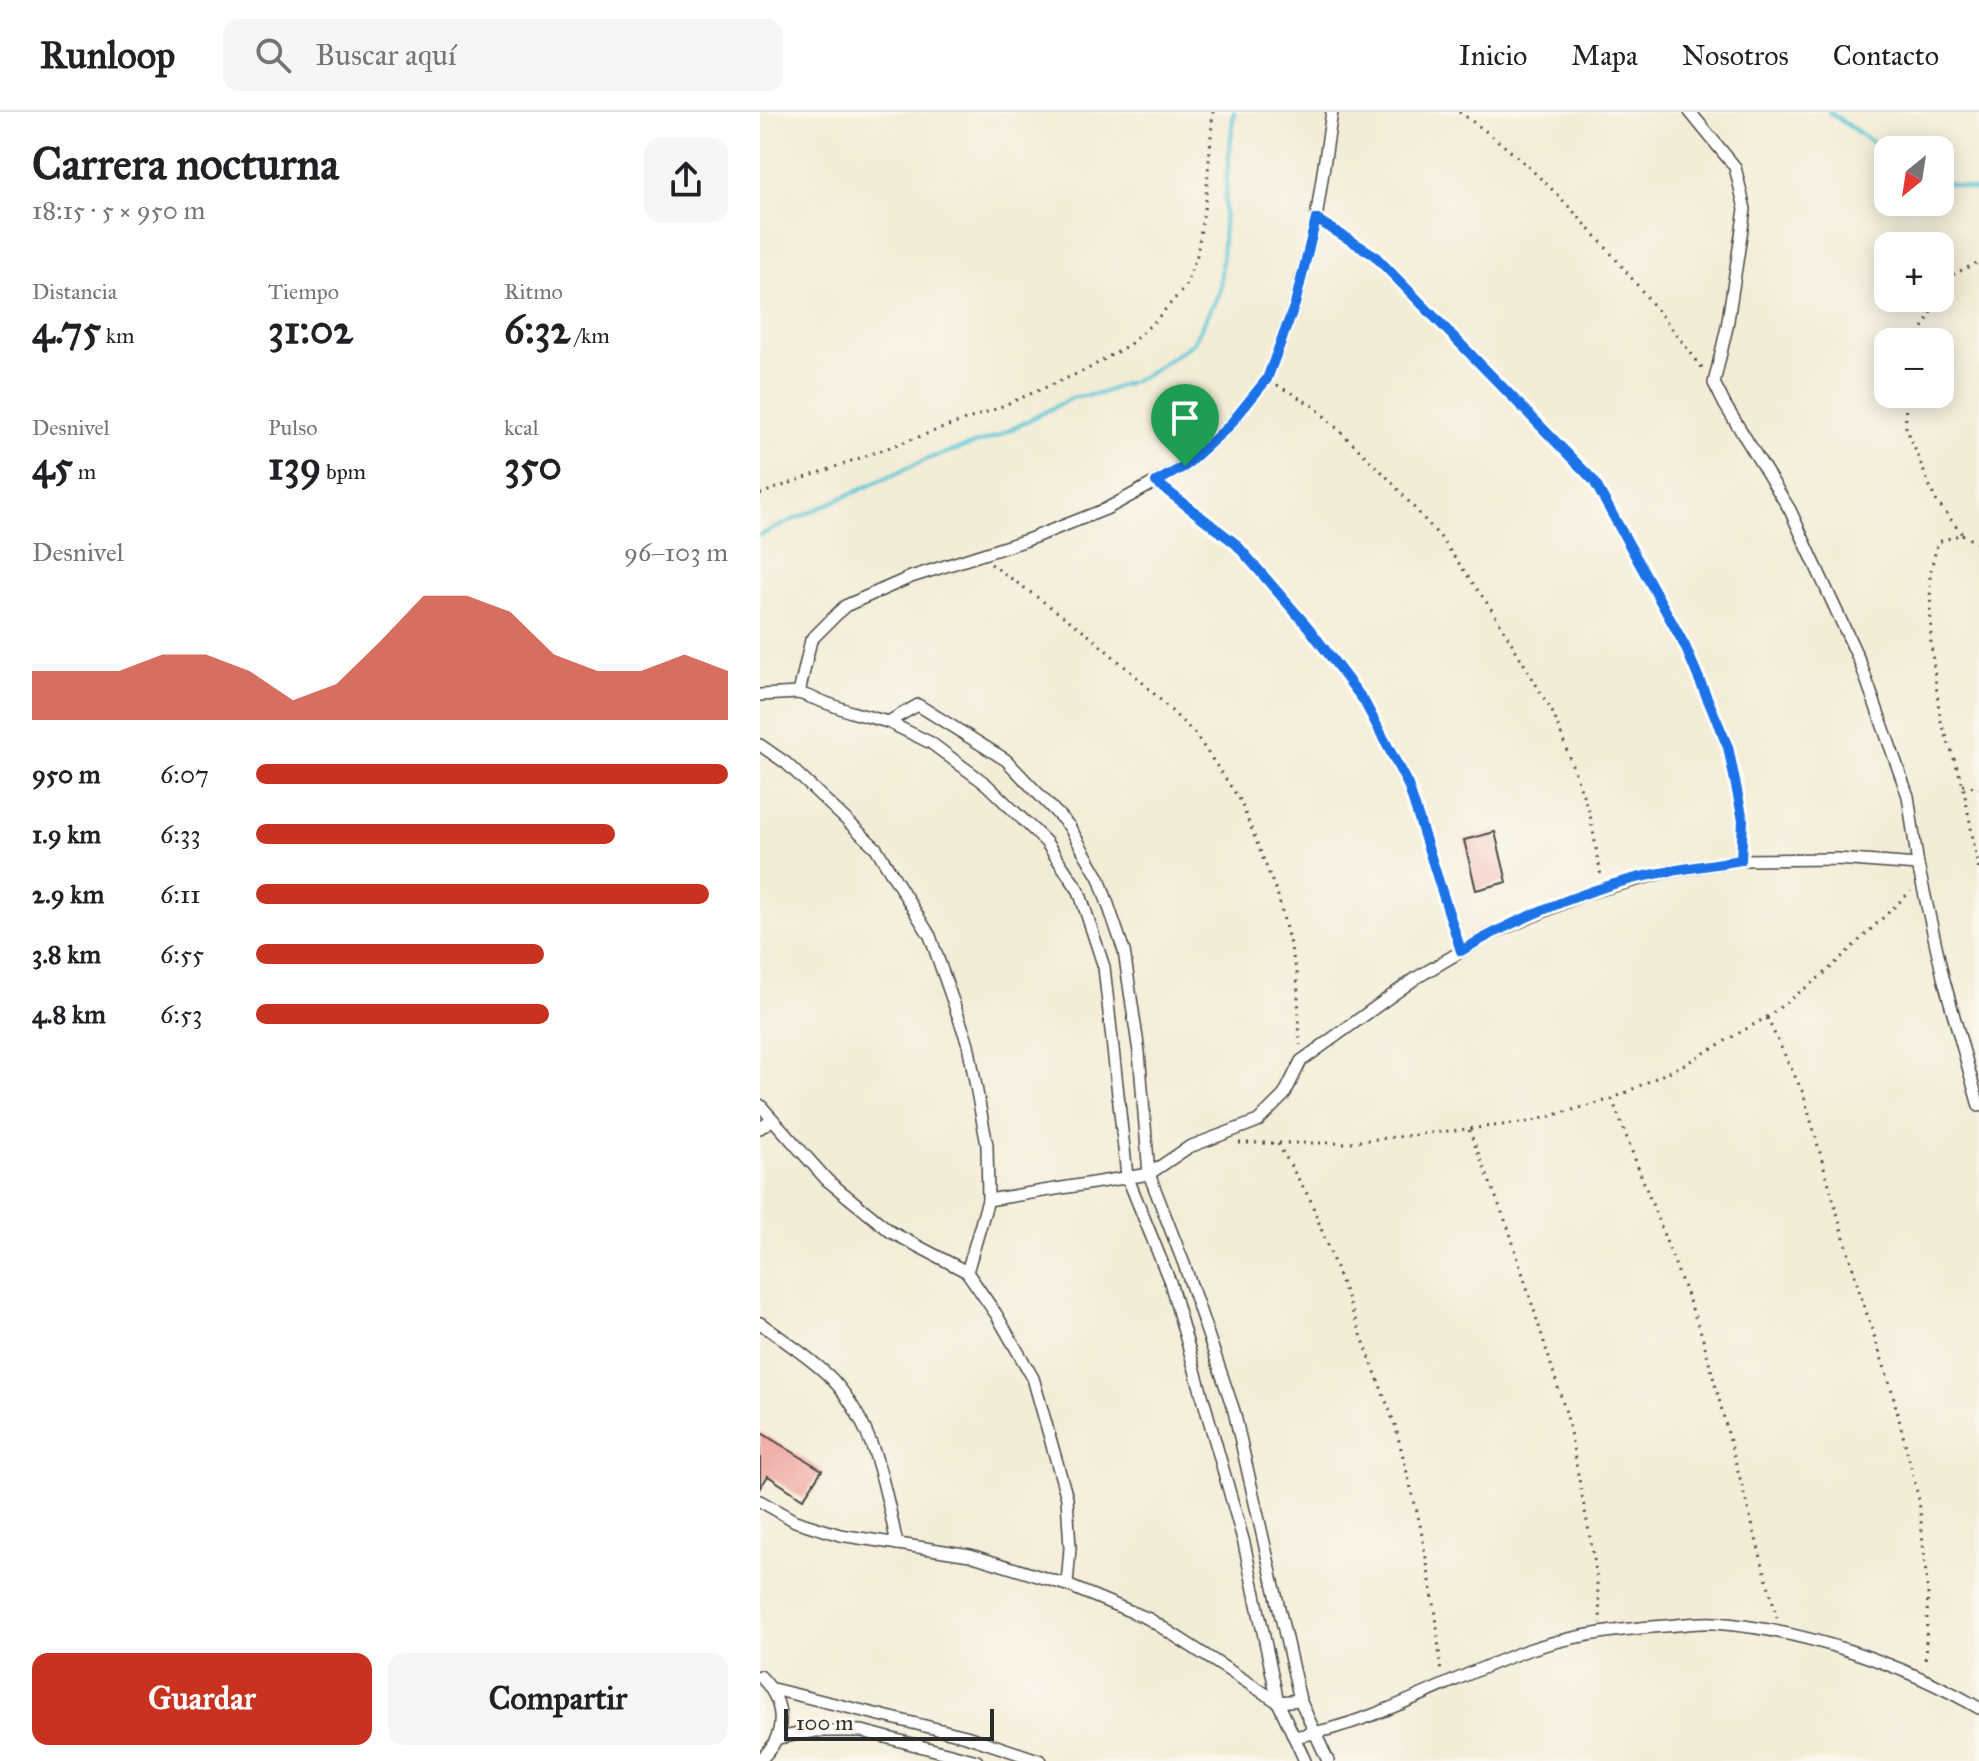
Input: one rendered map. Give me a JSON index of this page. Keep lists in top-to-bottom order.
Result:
{
  "scale_bar": "100 m",
  "north": "bottom left",
  "page": {
    "header": "Runloop",
    "search": "Buscar aquí",
    "nav": [
      "Inicio",
      "Mapa",
      "Nosotros",
      "Contacto"
    ],
    "heading": ["Carrera nocturna", "18:15 · 5 × 950 m"],
    "map_buttons": ["+", "−"],
    "stats": [
      ["Distancia", "4.75 km"],
      ["Tiempo", "31:02"],
      ["Ritmo", "6:32 /km"],
      ["Desnivel", "45 m"],
      ["Pulso", "139 bpm"],
      ["kcal", "350"]
    ],
    "chart": ["Desnivel", "96–103 m"],
    "list": [
      {
        "name": "950 m",
        "note": "6:07"
      },
      {
        "name": "1.9 km",
        "note": "6:33"
      },
      {
        "name": "2.9 km",
        "note": "6:11"
      },
      {
        "name": "3.8 km",
        "note": "6:55"
      },
      {
        "name": "4.8 km",
        "note": "6:53"
      }
    ],
    "buttons": ["Guardar", "Compartir"],
    "scale": "100 m"
  }
}
